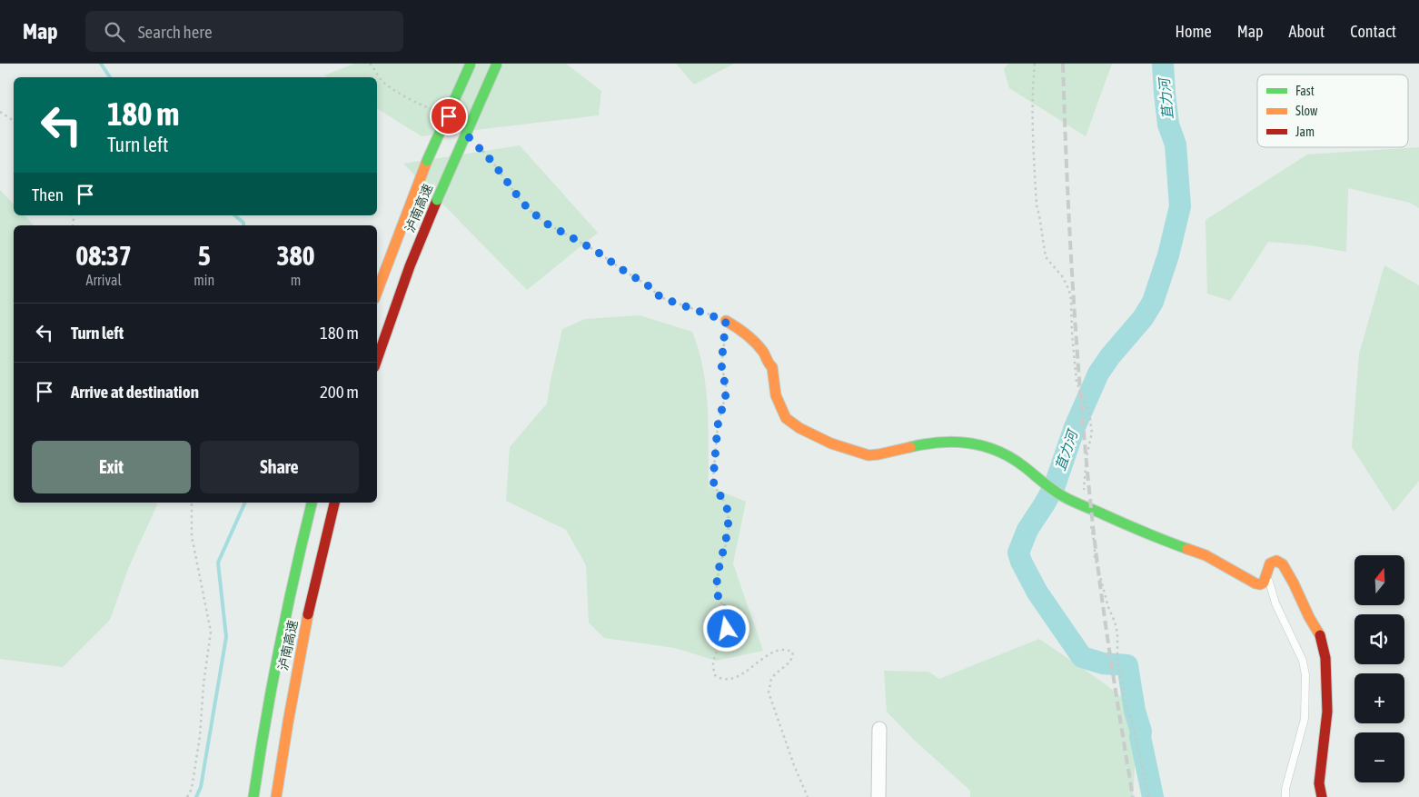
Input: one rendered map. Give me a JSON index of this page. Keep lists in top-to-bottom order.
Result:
{
  "streets": {
    "main road": ["泸南高速"]
  },
  "water": ["苴力河"],
  "legend": ["Fast", "Slow", "Jam"],
  "north": "top",
  "page": {
    "header": "Map",
    "search": "Search here",
    "nav": [
      "Home",
      "Map",
      "About",
      "Contact"
    ],
    "turn": ["180 m", "Turn left"],
    "then": "Then",
    "eta": [
      "08:37",
      "Arrival",
      "5",
      "min",
      "380",
      "m"
    ],
    "list": [
      {
        "name": "Turn left",
        "value": "180 m"
      },
      {
        "name": "Arrive at destination",
        "value": "200 m"
      }
    ],
    "buttons": ["Exit", "Share"],
    "map_buttons": ["+", "−"]
  }
}
